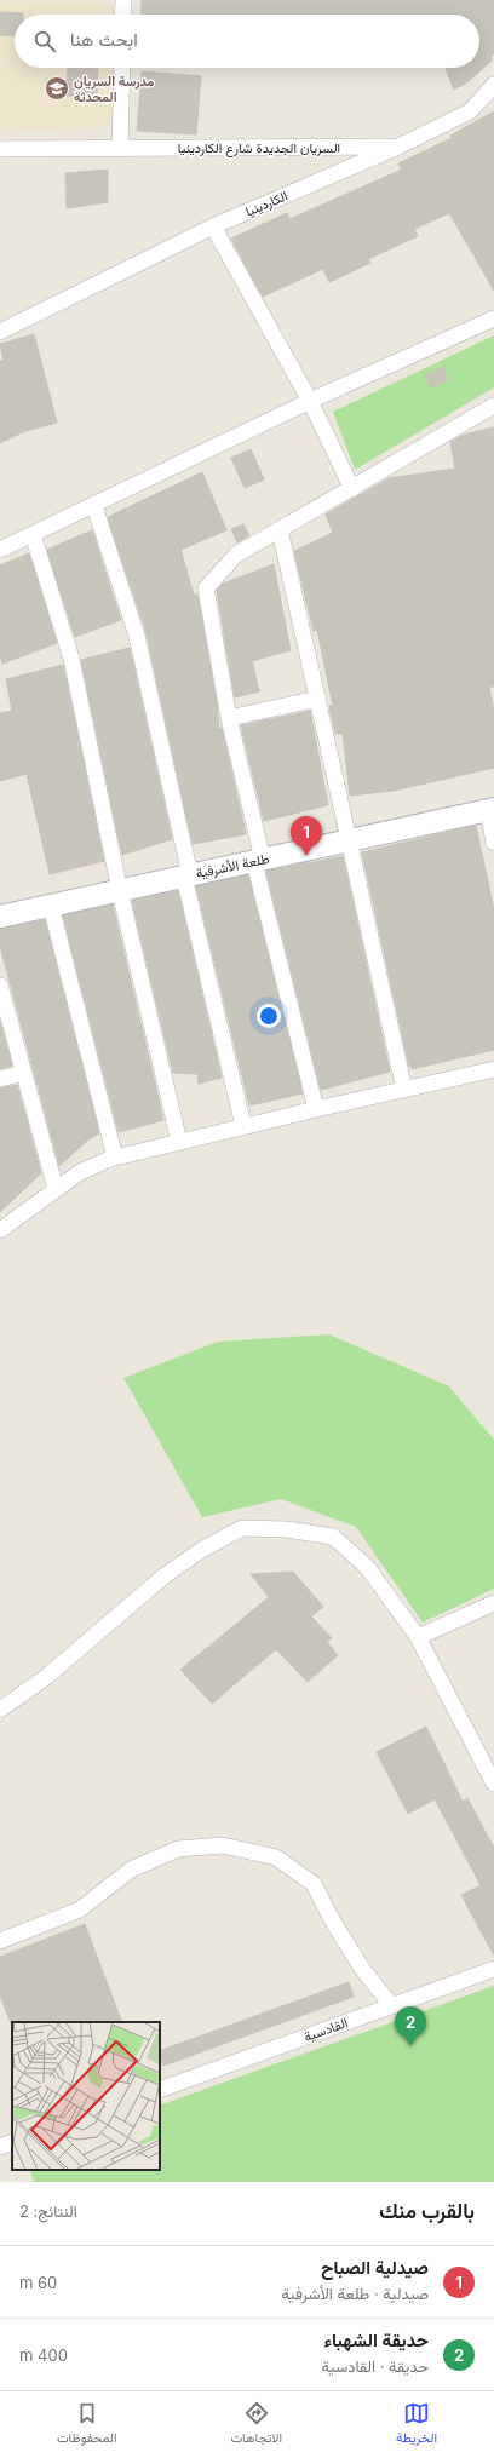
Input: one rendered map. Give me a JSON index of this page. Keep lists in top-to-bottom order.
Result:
{
  "streets": {
    "main road": ["طلعة الأشرفية"],
    "street": ["السريان الجديدة شارع الكاردينيا", "الكاردينيا", "القادسية"]
  },
  "crossings": [
    ["السريان الجديدة شارع الكاردينيا", "الكاردينيا"]
  ],
  "places": {
    "school or university": ["مدرسة السريان المحدثة"]
  },
  "page": {
    "search": "ابحث هنا",
    "pins": ["1", "2"],
    "heading": ["بالقرب منك", "النتائج: 2"],
    "list": [
      {
        "mark": "1",
        "name": "صيدلية الصباح",
        "note": "صيدلية · طلعة الأشرفية",
        "value": "60 m"
      },
      {
        "mark": "2",
        "name": "حديقة الشهباء",
        "note": "حديقة · القادسية",
        "value": "400 m"
      }
    ],
    "nav": ["الخريطة", "الاتجاهات", "المحفوظات"]
  }
}
